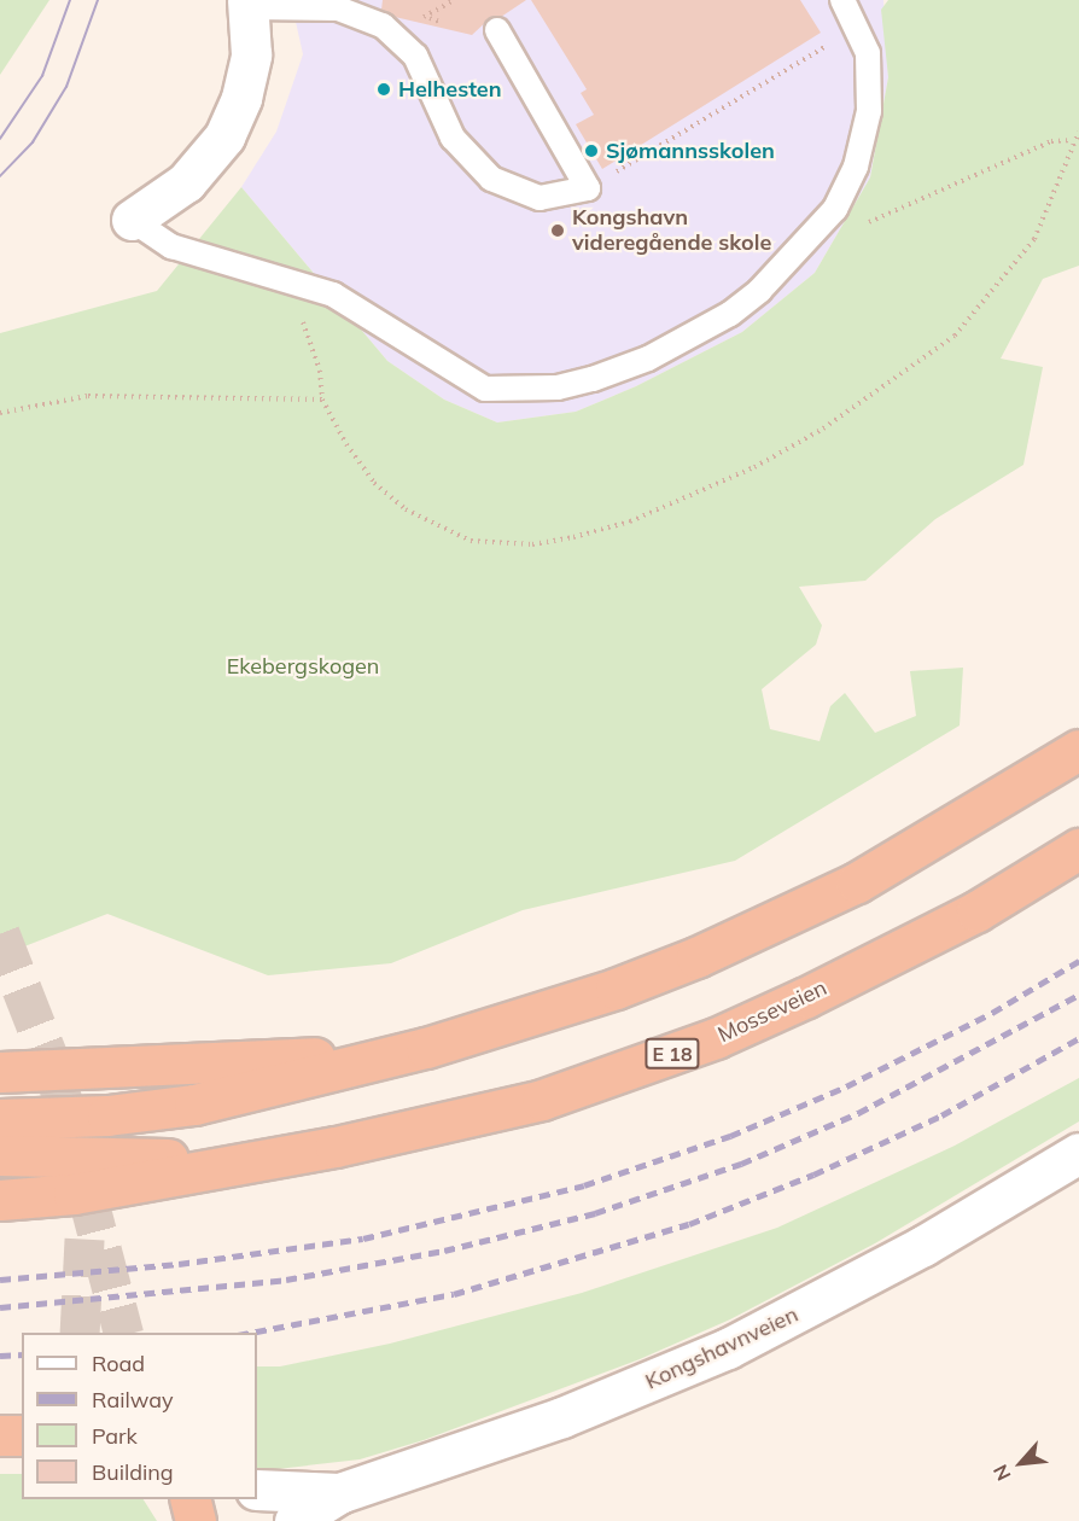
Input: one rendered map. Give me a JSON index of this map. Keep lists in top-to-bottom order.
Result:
{
  "streets": {
    "highway": ["Mosseveien", "E 18"],
    "street": ["Kongshavnveien"]
  },
  "crossings": [
    ["Mosseveien", "E 18"]
  ],
  "parks": ["Ekebergskogen"],
  "places": ["Helhesten", "Sjømannsskolen", "Kongshavn videregående skole"],
  "legend": [
    "Road",
    "Railway",
    "Park",
    "Building"
  ],
  "north": "bottom left"
}
